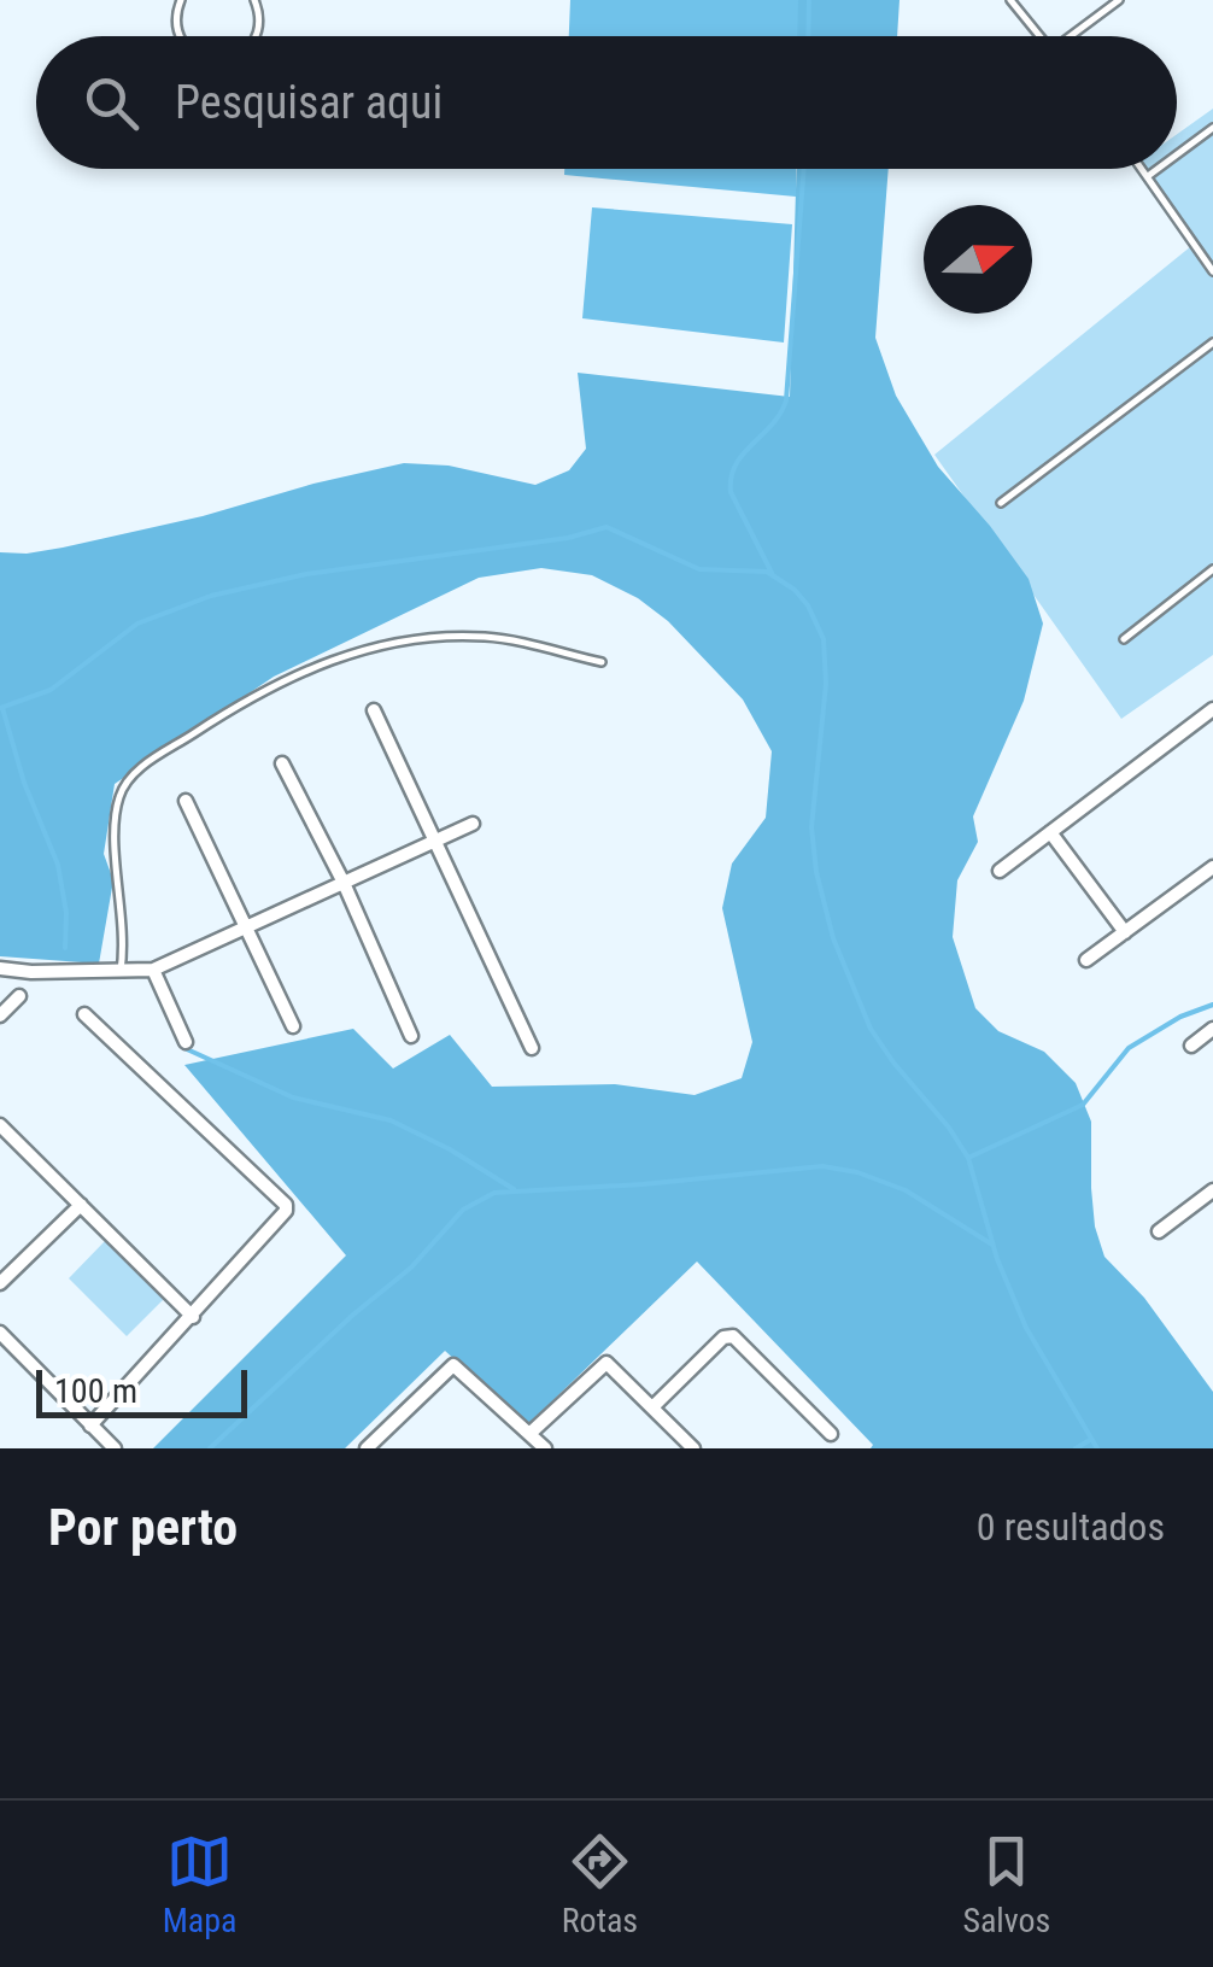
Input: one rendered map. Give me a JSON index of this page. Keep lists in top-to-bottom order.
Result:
{
  "scale_bar": "100 m",
  "north": "right",
  "page": {
    "search": "Pesquisar aqui",
    "scale": "100 m",
    "heading": ["Por perto", "0 resultados"],
    "nav": ["Mapa", "Rotas", "Salvos"]
  }
}
